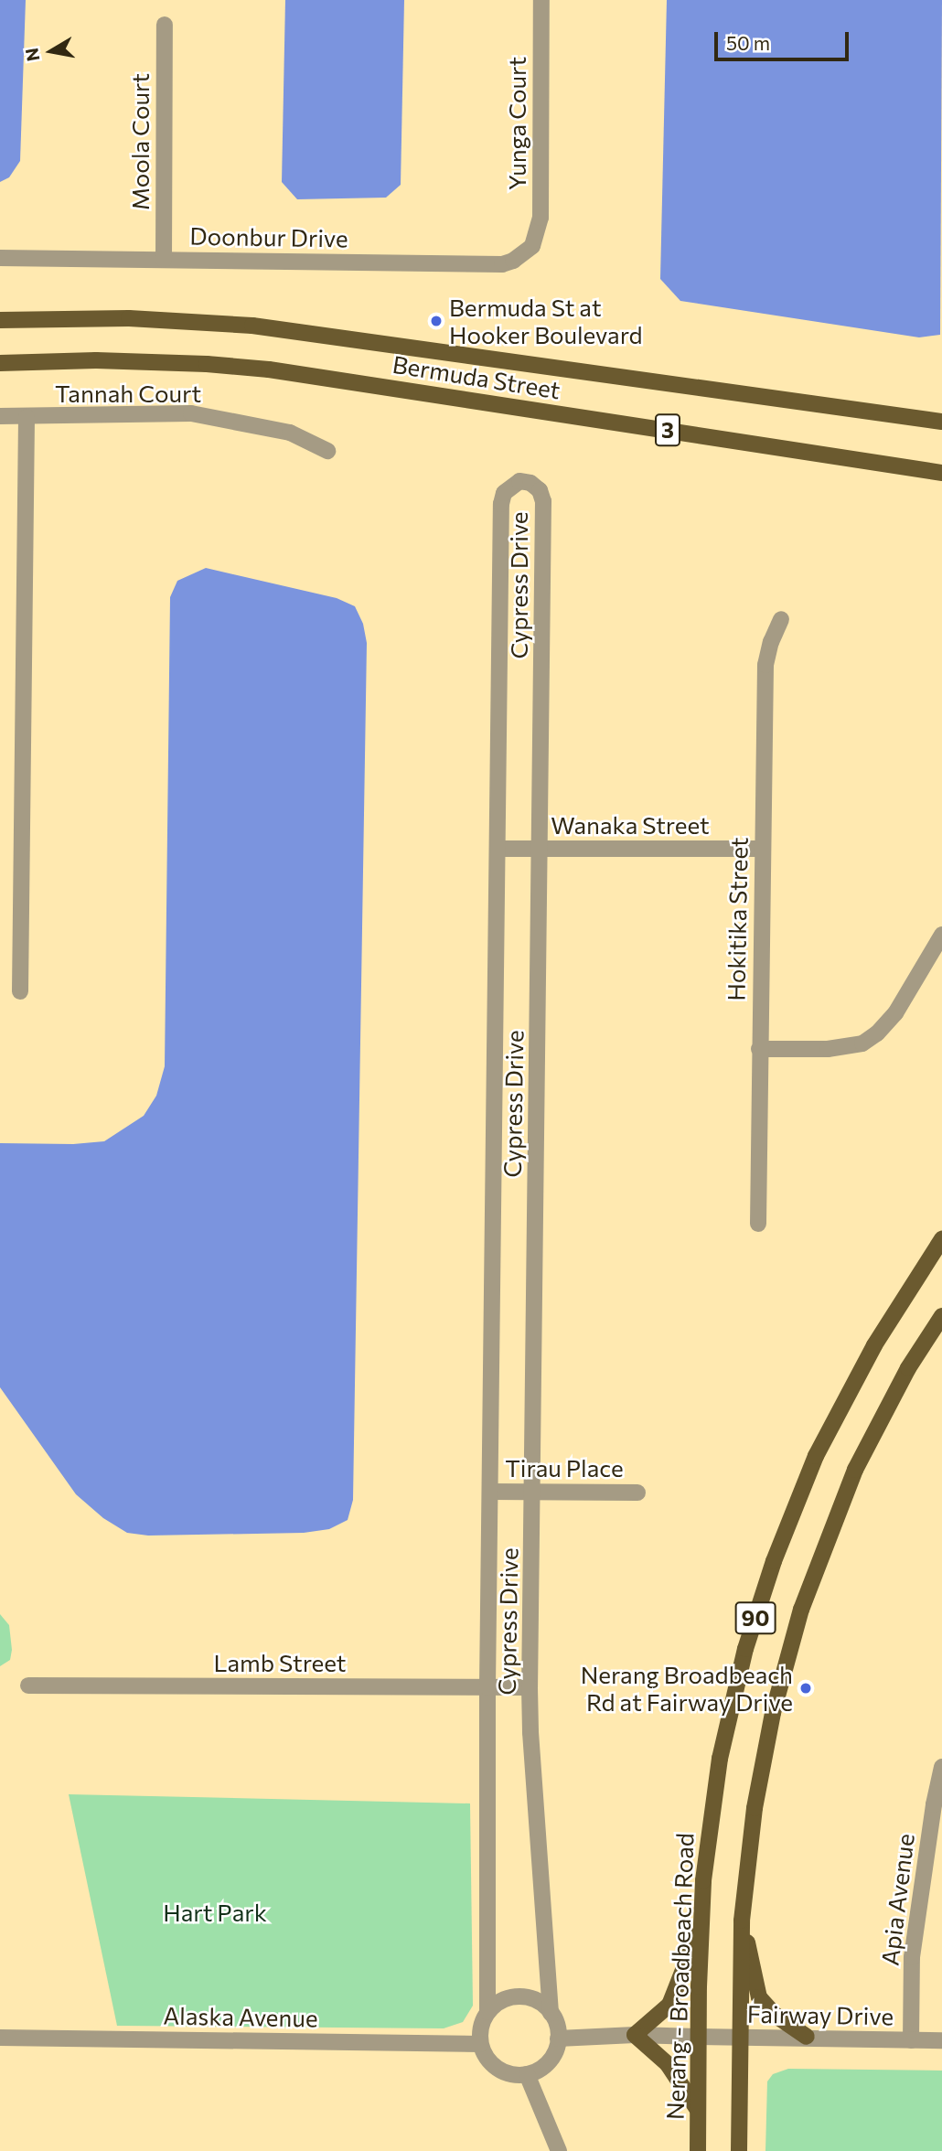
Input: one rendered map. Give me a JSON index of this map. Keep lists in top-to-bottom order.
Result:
{
  "streets": {
    "main road": [
      "Bermuda Street",
      "3",
      "90",
      "Nerang - Broadbeach Road"
    ],
    "street": [
      "Yunga Court",
      "Moola Court",
      "Doonbur Drive",
      "Tannah Court",
      "Cypress Drive",
      "Wanaka Street",
      "Hokitika Street",
      "Tirau Place",
      "Lamb Street",
      "Apia Avenue",
      "Fairway Drive",
      "Alaska Avenue"
    ]
  },
  "crossings": [
    ["Yunga Court", "Doonbur Drive"],
    ["Moola Court", "Doonbur Drive"],
    ["Cypress Drive", "Wanaka Street"],
    ["Cypress Drive", "Tirau Place"],
    ["Cypress Drive", "Lamb Street"],
    ["Cypress Drive", "Alaska Avenue"],
    ["Wanaka Street", "Hokitika Street"],
    ["90", "Fairway Drive"],
    ["Apia Avenue", "Fairway Drive"],
    ["Nerang - Broadbeach Road", "Fairway Drive"]
  ],
  "parks": ["Hart Park"],
  "places": ["Bermuda St at Hooker Boulevard", "Nerang Broadbeach Rd at Fairway Drive"],
  "scale_bar": "50 m",
  "north": "left"
}
